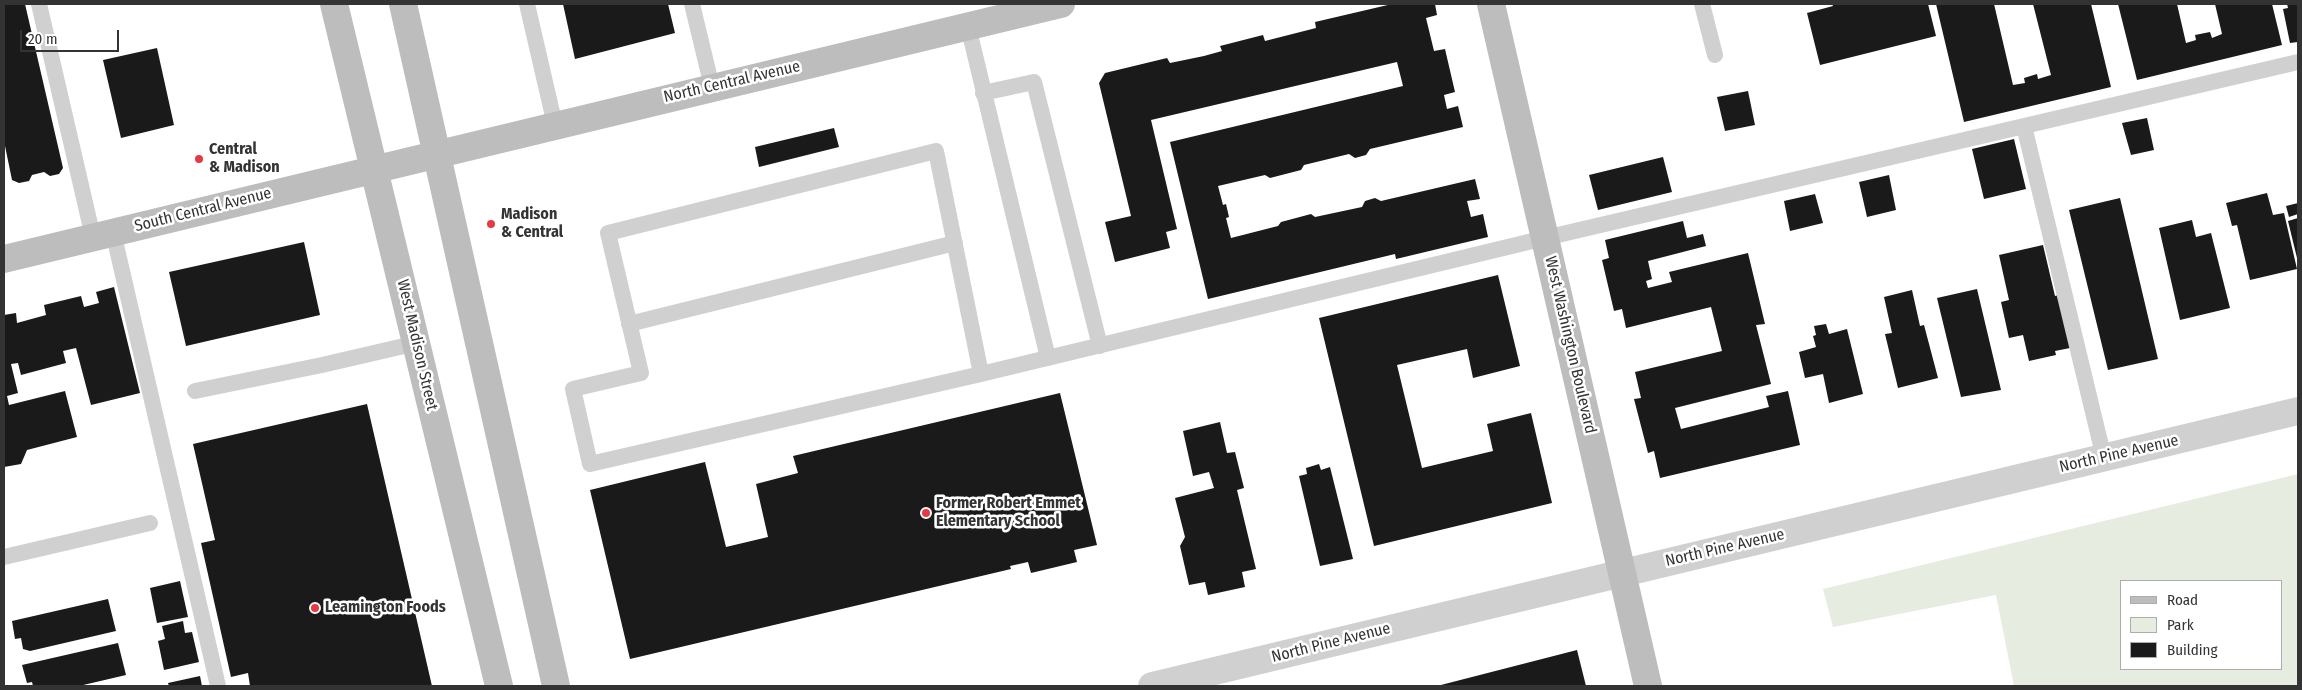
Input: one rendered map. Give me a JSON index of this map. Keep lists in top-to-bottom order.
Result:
{
  "streets": {
    "street": [
      "North Central Avenue",
      "South Central Avenue",
      "West Madison Street",
      "West Washington Boulevard",
      "North Pine Avenue"
    ]
  },
  "crossings": [
    ["North Central Avenue", "South Central Avenue"],
    ["South Central Avenue", "West Madison Street"],
    ["West Washington Boulevard", "North Pine Avenue"]
  ],
  "places": [
    "Central & Madison",
    "Madison & Central",
    "Former Robert Emmet Elementary School",
    "Leamington Foods"
  ],
  "legend": ["Road", "Park", "Building"],
  "scale_bar": "20 m"
}
